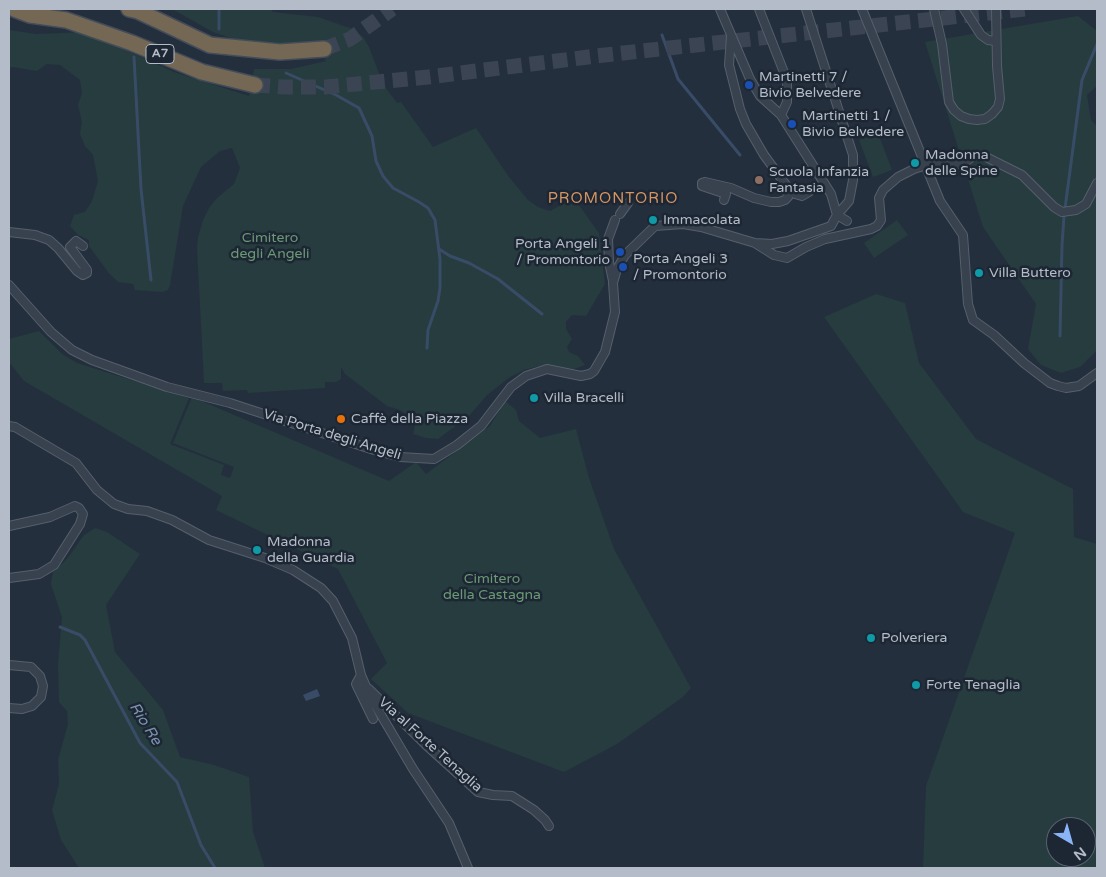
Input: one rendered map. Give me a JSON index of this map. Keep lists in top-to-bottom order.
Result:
{
  "streets": {
    "highway": ["A7"],
    "street": ["Via Porta degli Angeli", "Via al Forte Tenaglia"]
  },
  "districts": ["PROMONTORIO"],
  "water": ["Rio Re"],
  "parks": ["Cimitero degli Angeli", "Cimitero della Castagna"],
  "places": [
    "Martinetti 7 / Bivio Belvedere",
    "Martinetti 1 / Bivio Belvedere",
    "Madonna delle Spine",
    "Scuola Infanzia Fantasia",
    "Immacolata",
    "Porta Angeli 1 / Promontorio",
    "Porta Angeli 3 / Promontorio",
    "Villa Buttero",
    "Villa Bracelli",
    "Caffè della Piazza",
    "Madonna della Guardia",
    "Polveriera",
    "Forte Tenaglia"
  ],
  "north": "bottom right"
}
